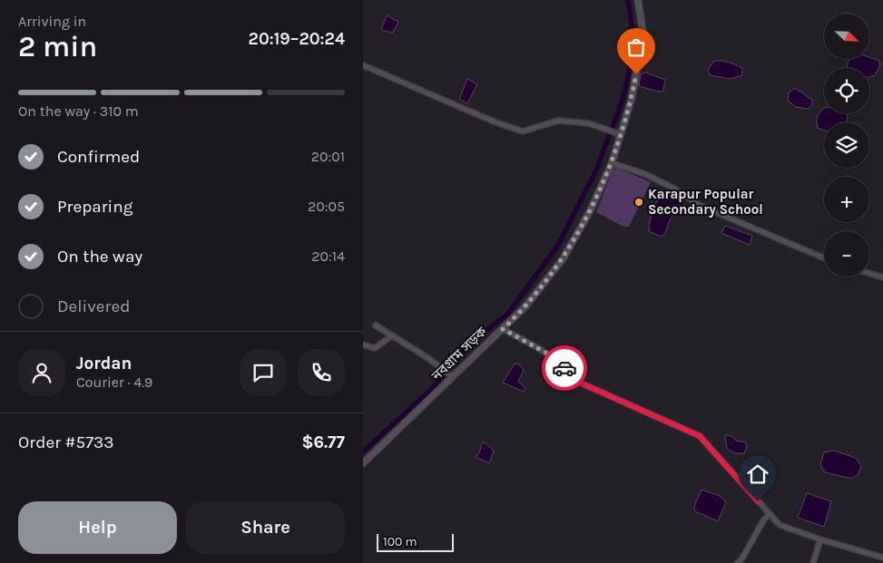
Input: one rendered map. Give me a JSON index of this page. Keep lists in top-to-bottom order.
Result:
{
  "streets": {
    "main road": ["নবগ্রাম সড়ক"]
  },
  "places": ["Karapur Popular Secondary School"],
  "scale_bar": "100 m",
  "north": "bottom right",
  "page": {
    "heading": ["2 min", "Arriving in", "20:19–20:24"],
    "panel": [
      "Jordan",
      "Courier · 4.9",
      "Order #5733",
      "$6.77"
    ],
    "map_buttons": ["+", "−"],
    "bar": "On the way · 310 m",
    "list": [
      ["Confirmed", "20:01"],
      ["Preparing", "20:05"],
      ["On the way", "20:14"],
      "Delivered"
    ],
    "buttons": ["Help", "Share"],
    "scale": "100 m"
  }
}
